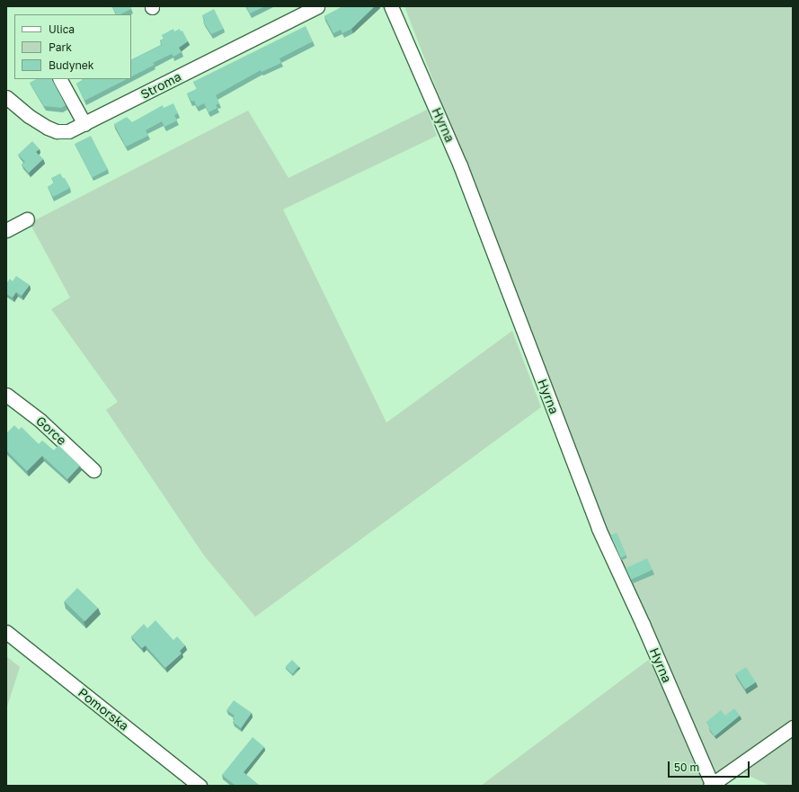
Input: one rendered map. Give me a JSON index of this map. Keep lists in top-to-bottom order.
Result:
{
  "streets": {
    "street": [
      "Stroma",
      "Hyrna",
      "Gorce",
      "Pomorska"
    ]
  },
  "legend": ["Ulica", "Park", "Budynek"],
  "scale_bar": "50 m"
}
